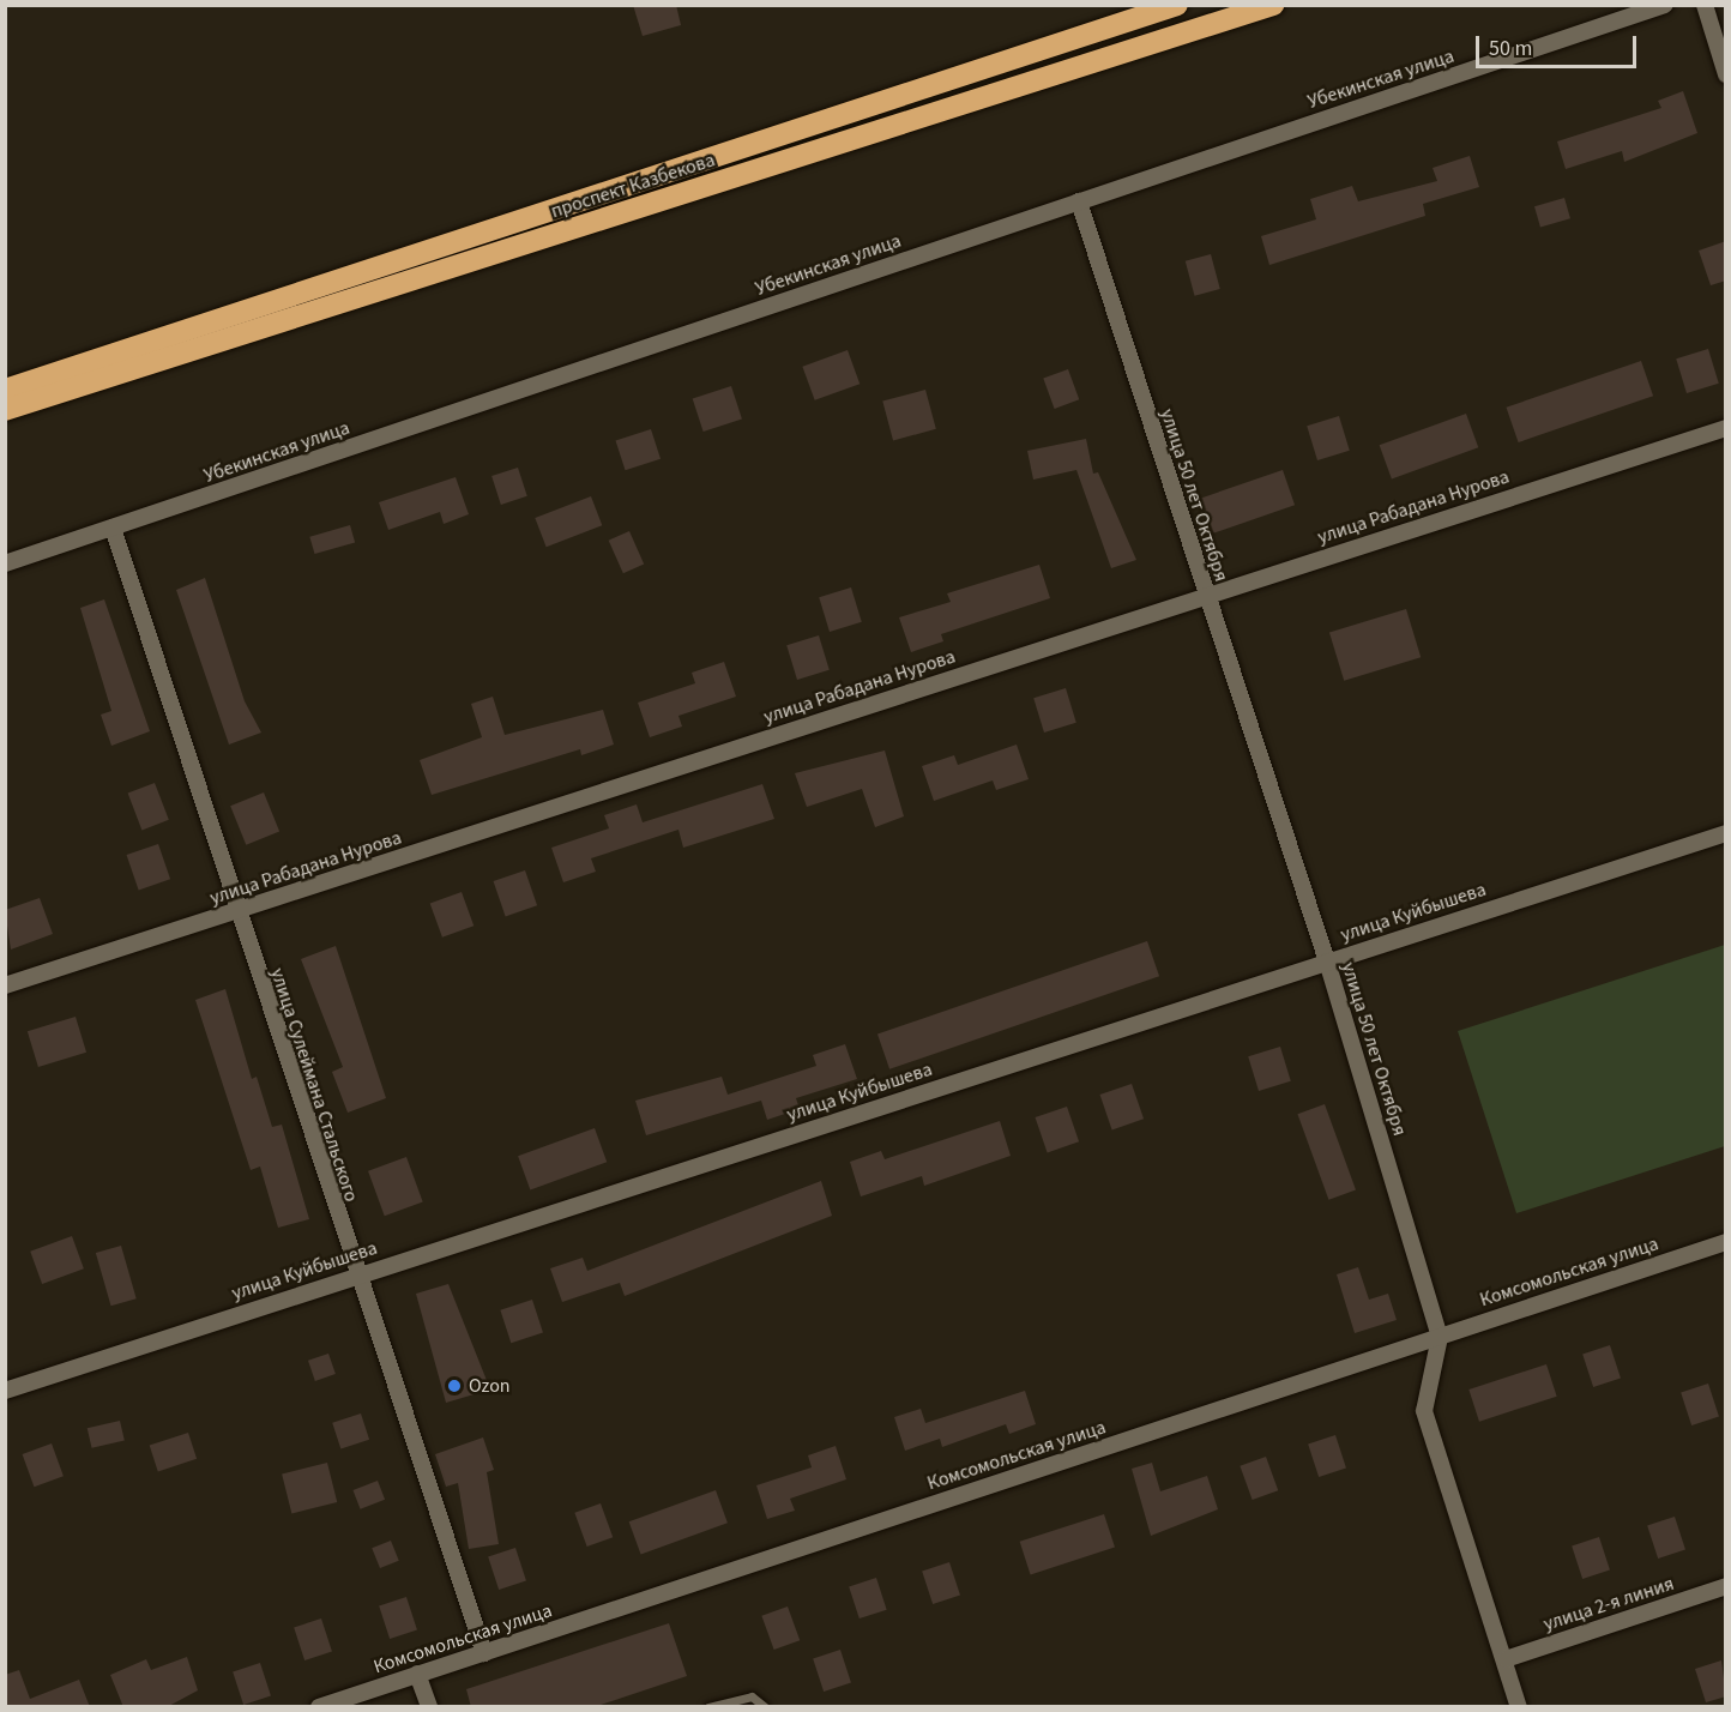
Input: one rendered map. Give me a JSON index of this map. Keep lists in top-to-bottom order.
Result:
{
  "streets": {
    "highway": ["проспект Казбекова"],
    "street": [
      "Убекинская улица",
      "улица 50 лет Октября",
      "улица Рабадана Нурова",
      "улица Куйбышева",
      "улица Сулеймана Стальского",
      "Комсомольская улица",
      "улица 2-я линия"
    ]
  },
  "crossings": [
    ["Убекинская улица", "улица 50 лет Октября"],
    ["Убекинская улица", "улица Сулеймана Стальского"],
    ["улица 50 лет Октября", "улица Рабадана Нурова"],
    ["улица 50 лет Октября", "улица Куйбышева"],
    ["улица 50 лет Октября", "Комсомольская улица"],
    ["улица 50 лет Октября", "улица 2-я линия"],
    ["улица Рабадана Нурова", "улица Сулеймана Стальского"],
    ["улица Куйбышева", "улица Сулеймана Стальского"],
    ["улица Сулеймана Стальского", "Комсомольская улица"]
  ],
  "places": ["Ozon"],
  "scale_bar": "50 m"
}
